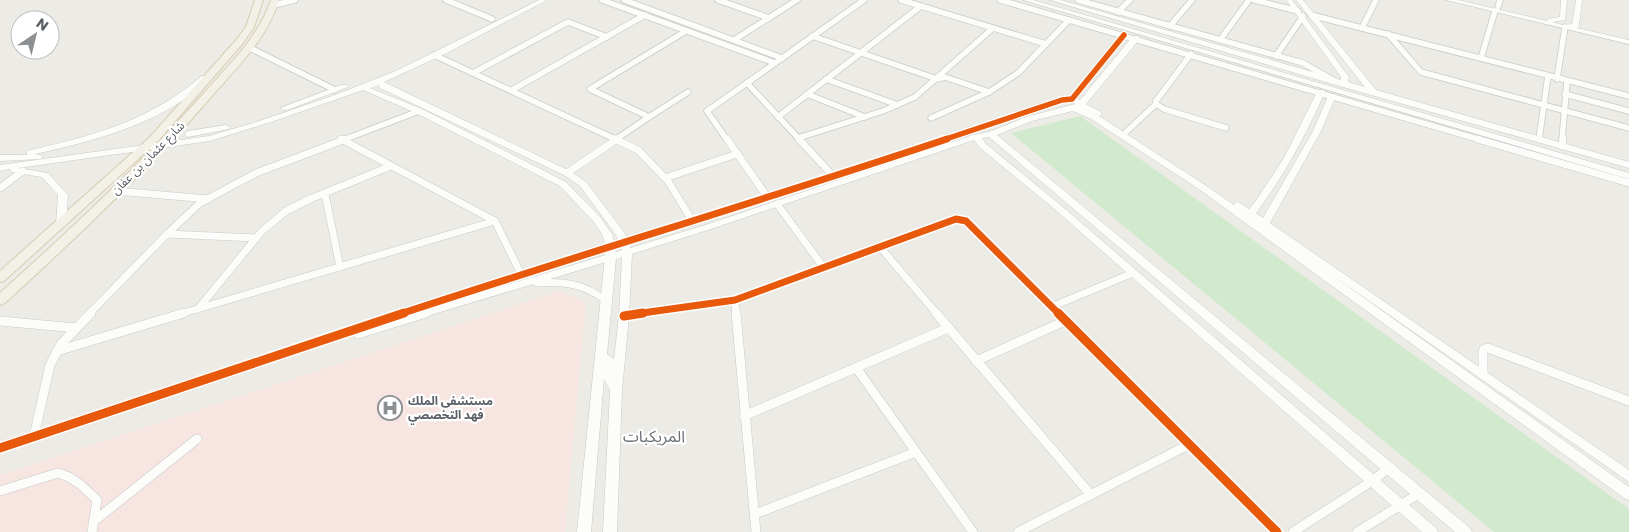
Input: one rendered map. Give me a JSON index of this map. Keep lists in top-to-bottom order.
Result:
{
  "streets": {
    "main road": ["شارع عثمان بن عفان"]
  },
  "districts": ["المريكبات"],
  "places": {
    "hospital": ["مستشفى الملك فهد التخصصي"]
  },
  "north": "top right"
}
